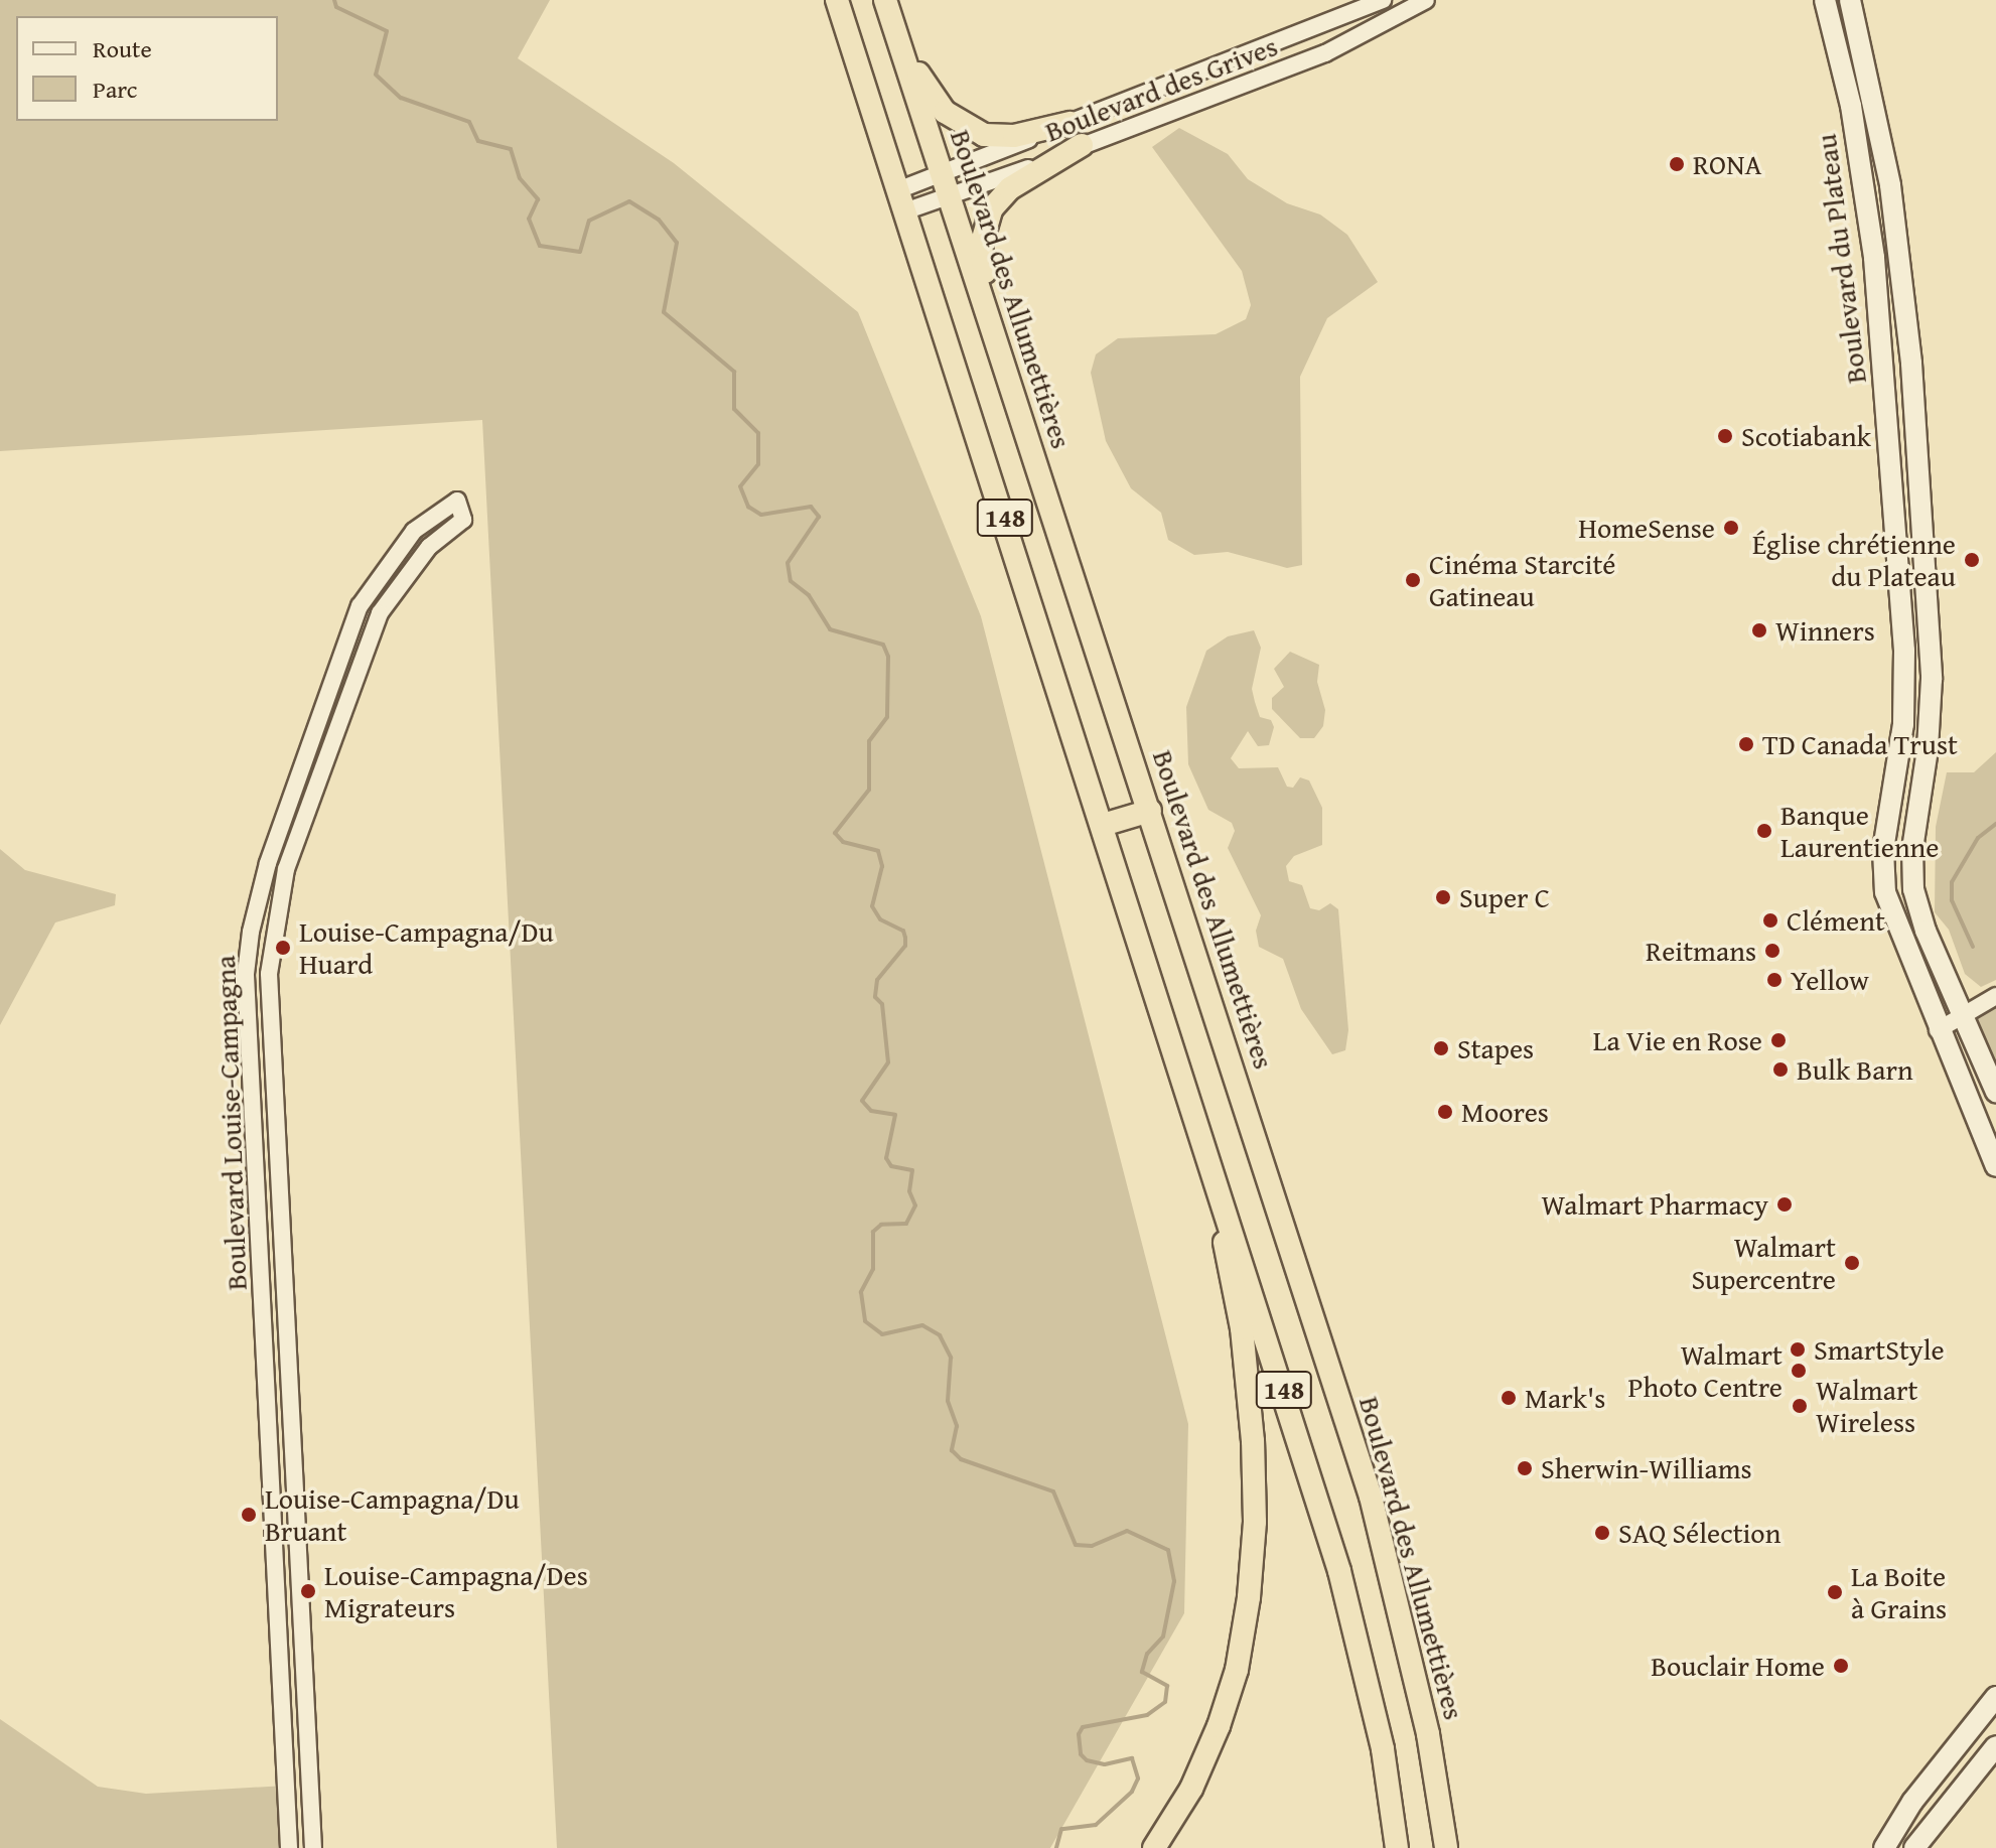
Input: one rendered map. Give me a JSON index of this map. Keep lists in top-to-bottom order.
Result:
{
  "streets": {
    "highway": ["Boulevard des Allumettières", "148"],
    "main road": ["Boulevard du Plateau"],
    "street": ["Boulevard des Grives", "Boulevard Louise-Campagna"]
  },
  "crossings": [
    ["Boulevard des Grives", "Boulevard des Allumettières"],
    ["Boulevard des Grives", "148"]
  ],
  "places": [
    "RONA",
    "Scotiabank",
    "HomeSense",
    "Église chrétienne du Plateau",
    "Cinéma Starcité Gatineau",
    "Winners",
    "TD Canada Trust",
    "Banque Laurentienne",
    "Super C",
    "Clément",
    "Louise-Campagna/Du Huard",
    "Reitmans",
    "Yellow",
    "La Vie en Rose",
    "Stapes",
    "Bulk Barn",
    "Moores",
    "Walmart Pharmacy",
    "Walmart Supercentre",
    "SmartStyle",
    "Walmart Photo Centre",
    "Mark's",
    "Walmart Wireless",
    "Sherwin-Williams",
    "Louise-Campagna/Du Bruant",
    "SAQ Sélection",
    "Louise-Campagna/Des Migrateurs",
    "La Boite à Grains",
    "Bouclair Home"
  ],
  "legend": ["Route", "Parc"]
}
